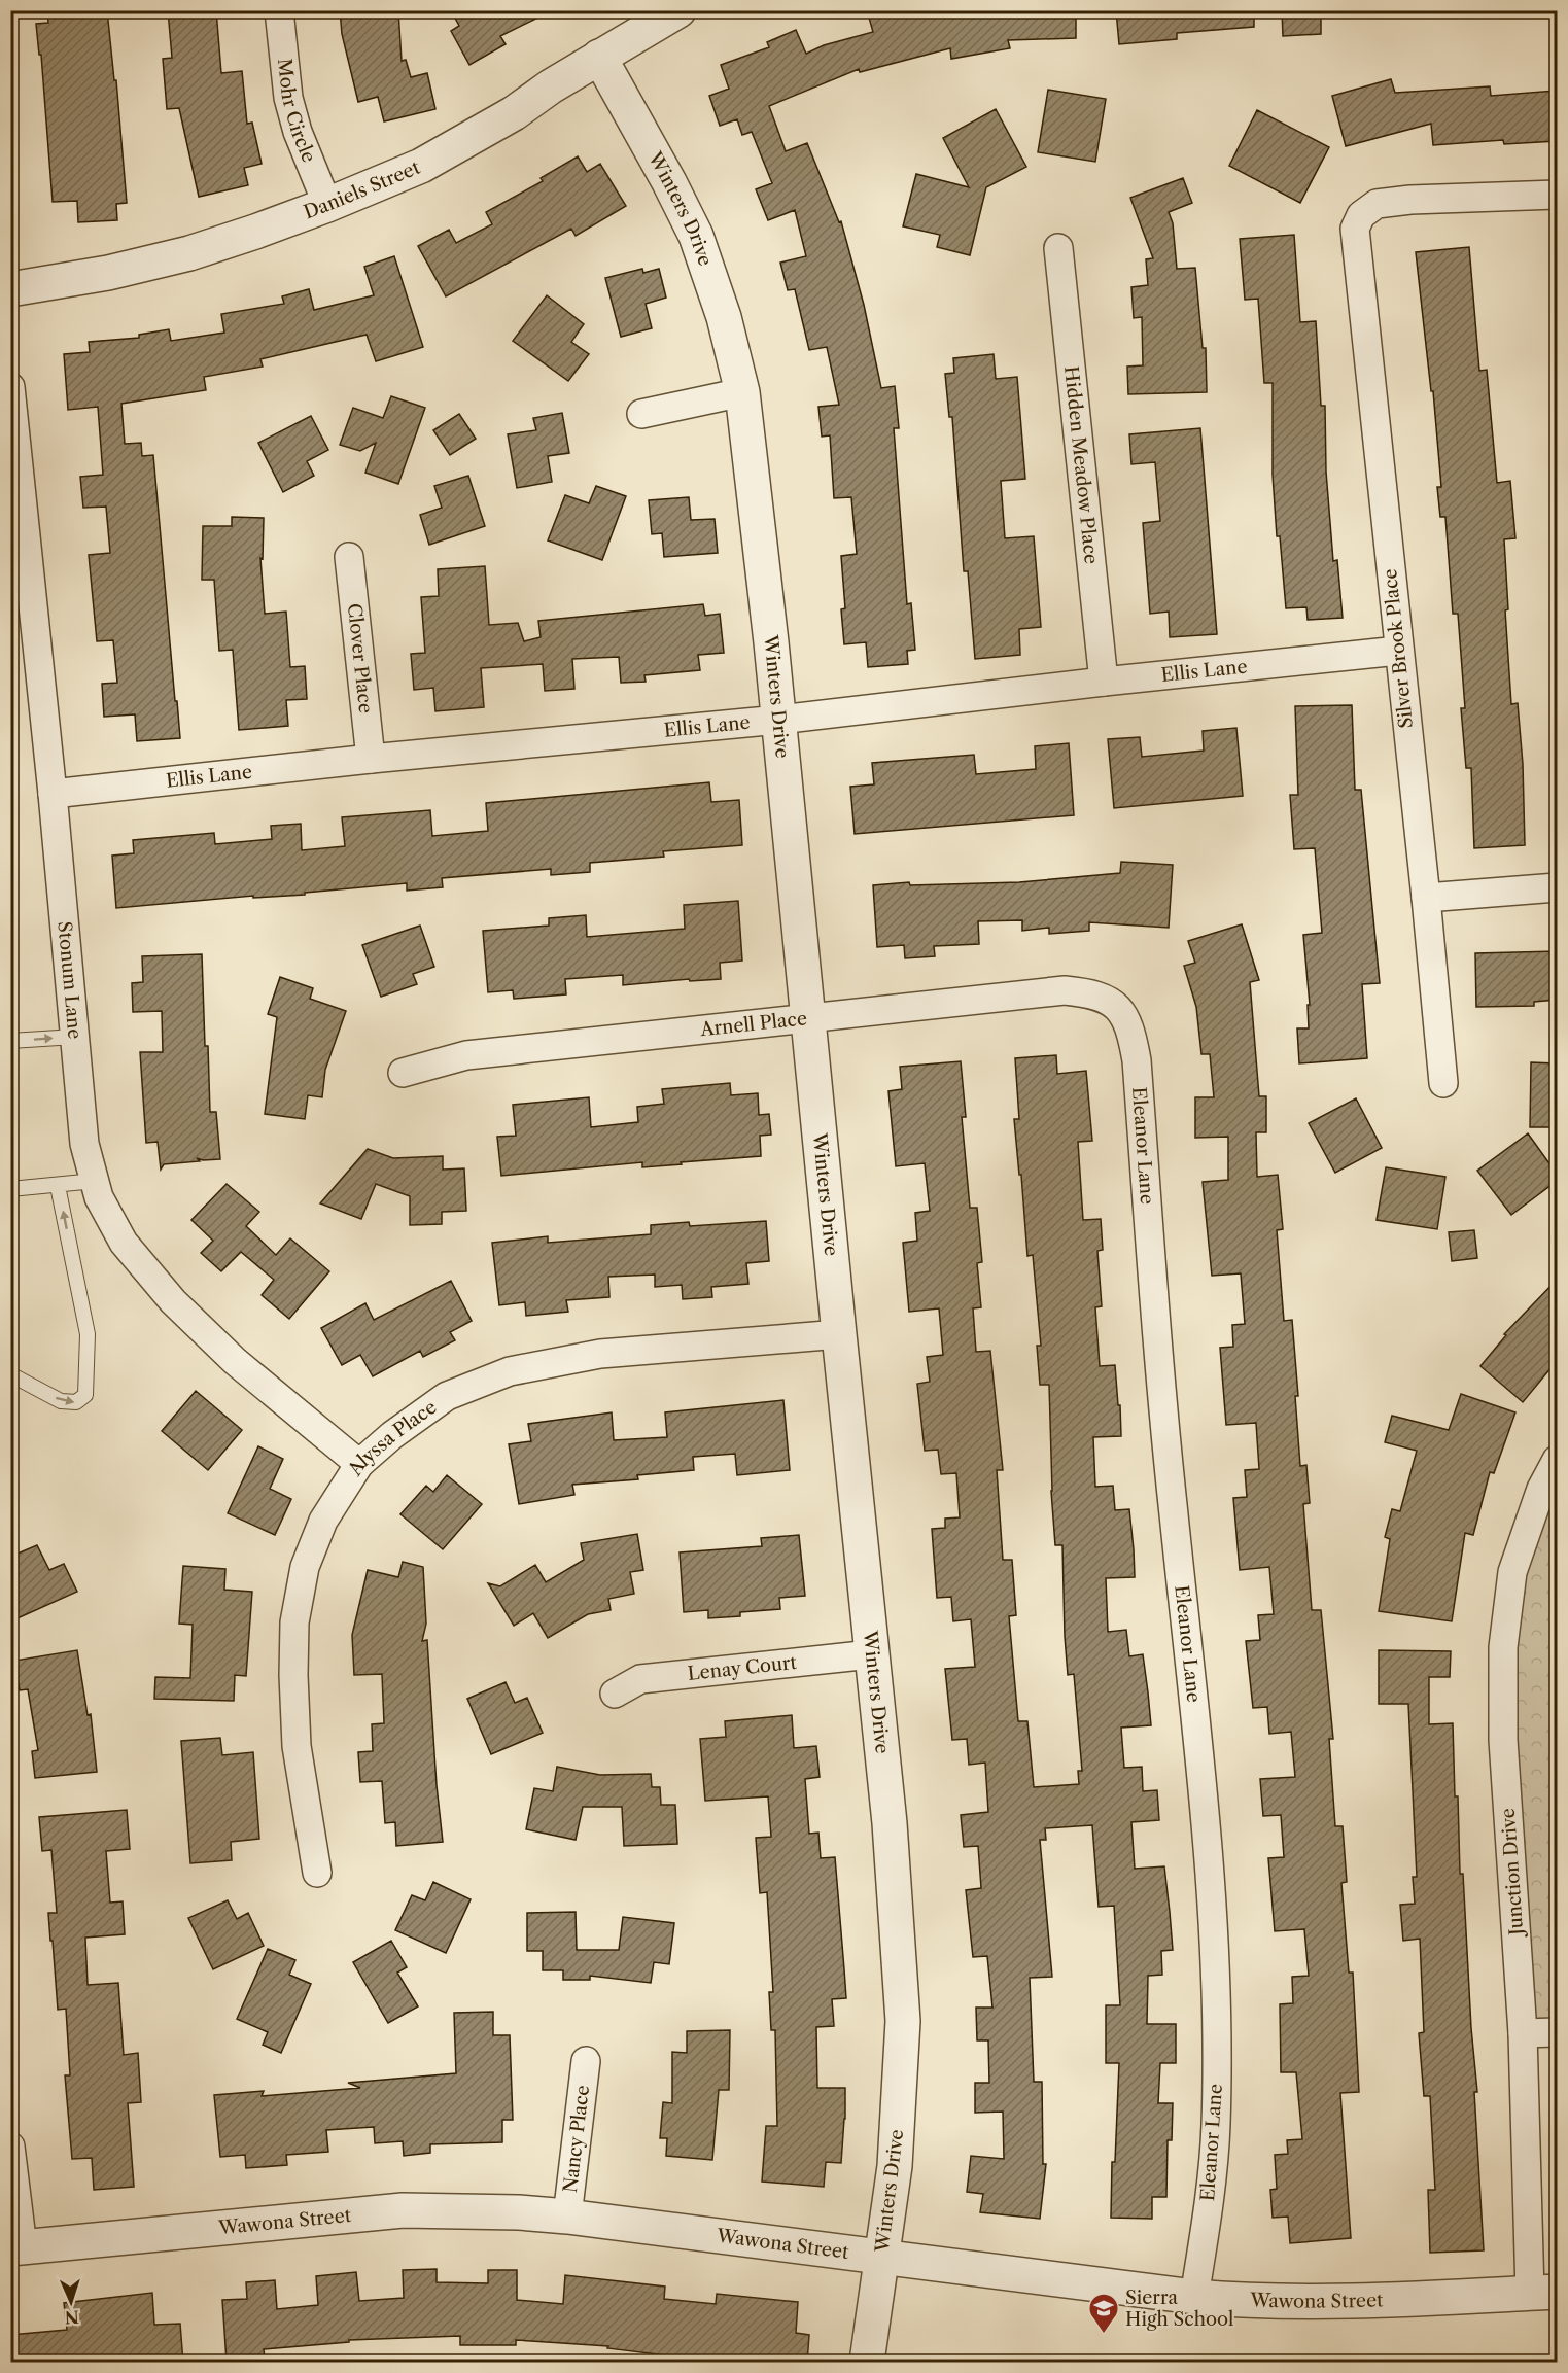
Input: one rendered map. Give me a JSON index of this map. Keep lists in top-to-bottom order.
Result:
{
  "streets": {
    "street": [
      "Mohr Circle",
      "Daniels Street",
      "Winters Drive",
      "Hidden Meadow Place",
      "Silver Brook Place",
      "Clover Place",
      "Ellis Lane",
      "Stonum Lane",
      "Arnell Place",
      "Eleanor Lane",
      "Alyssa Place",
      "Lenay Court",
      "Junction Drive",
      "Nancy Place",
      "Wawona Street"
    ]
  },
  "crossings": [
    ["Mohr Circle", "Daniels Street"],
    ["Daniels Street", "Winters Drive"],
    ["Winters Drive", "Ellis Lane"],
    ["Winters Drive", "Arnell Place"],
    ["Winters Drive", "Alyssa Place"],
    ["Winters Drive", "Lenay Court"],
    ["Winters Drive", "Wawona Street"],
    ["Hidden Meadow Place", "Ellis Lane"],
    ["Silver Brook Place", "Ellis Lane"],
    ["Clover Place", "Ellis Lane"],
    ["Ellis Lane", "Stonum Lane"],
    ["Stonum Lane", "Alyssa Place"],
    ["Arnell Place", "Eleanor Lane"],
    ["Eleanor Lane", "Wawona Street"],
    ["Junction Drive", "Wawona Street"],
    ["Nancy Place", "Wawona Street"]
  ],
  "places": {
    "school or university": ["Sierra High School"]
  },
  "north": "bottom"
}
